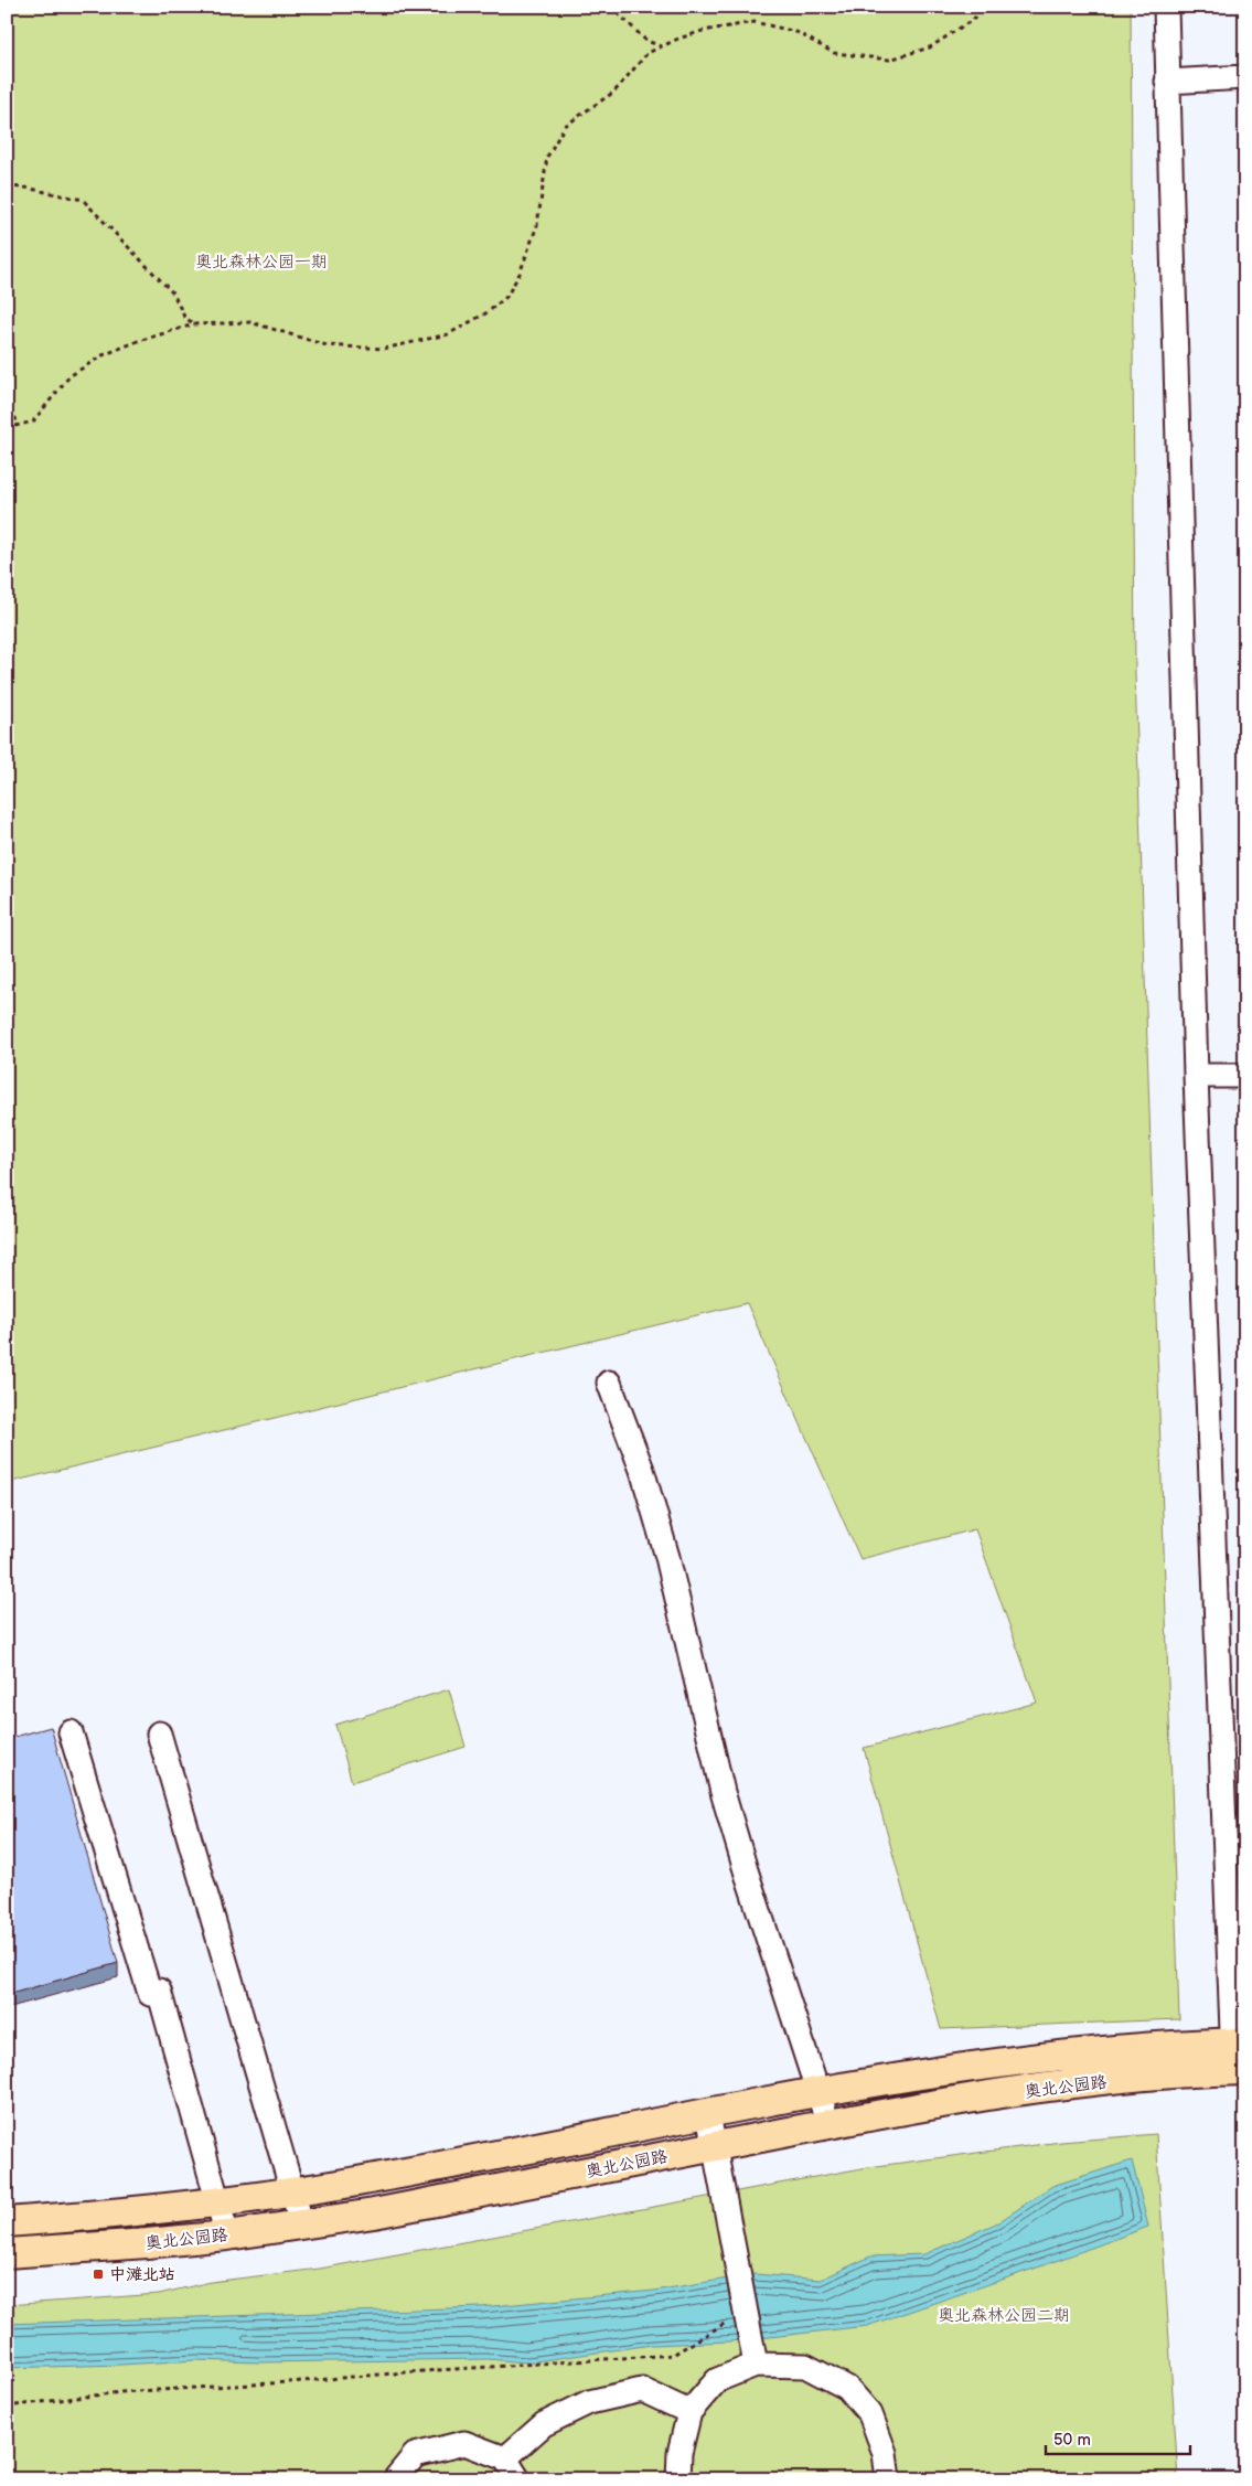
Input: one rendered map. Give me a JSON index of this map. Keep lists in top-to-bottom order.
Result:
{
  "streets": {
    "main road": ["奥北公园路"]
  },
  "parks": ["奥北森林公园一期", "奥北森林公园二期"],
  "places": {
    "transit": ["中滩北站"]
  },
  "scale_bar": "50 m"
}
